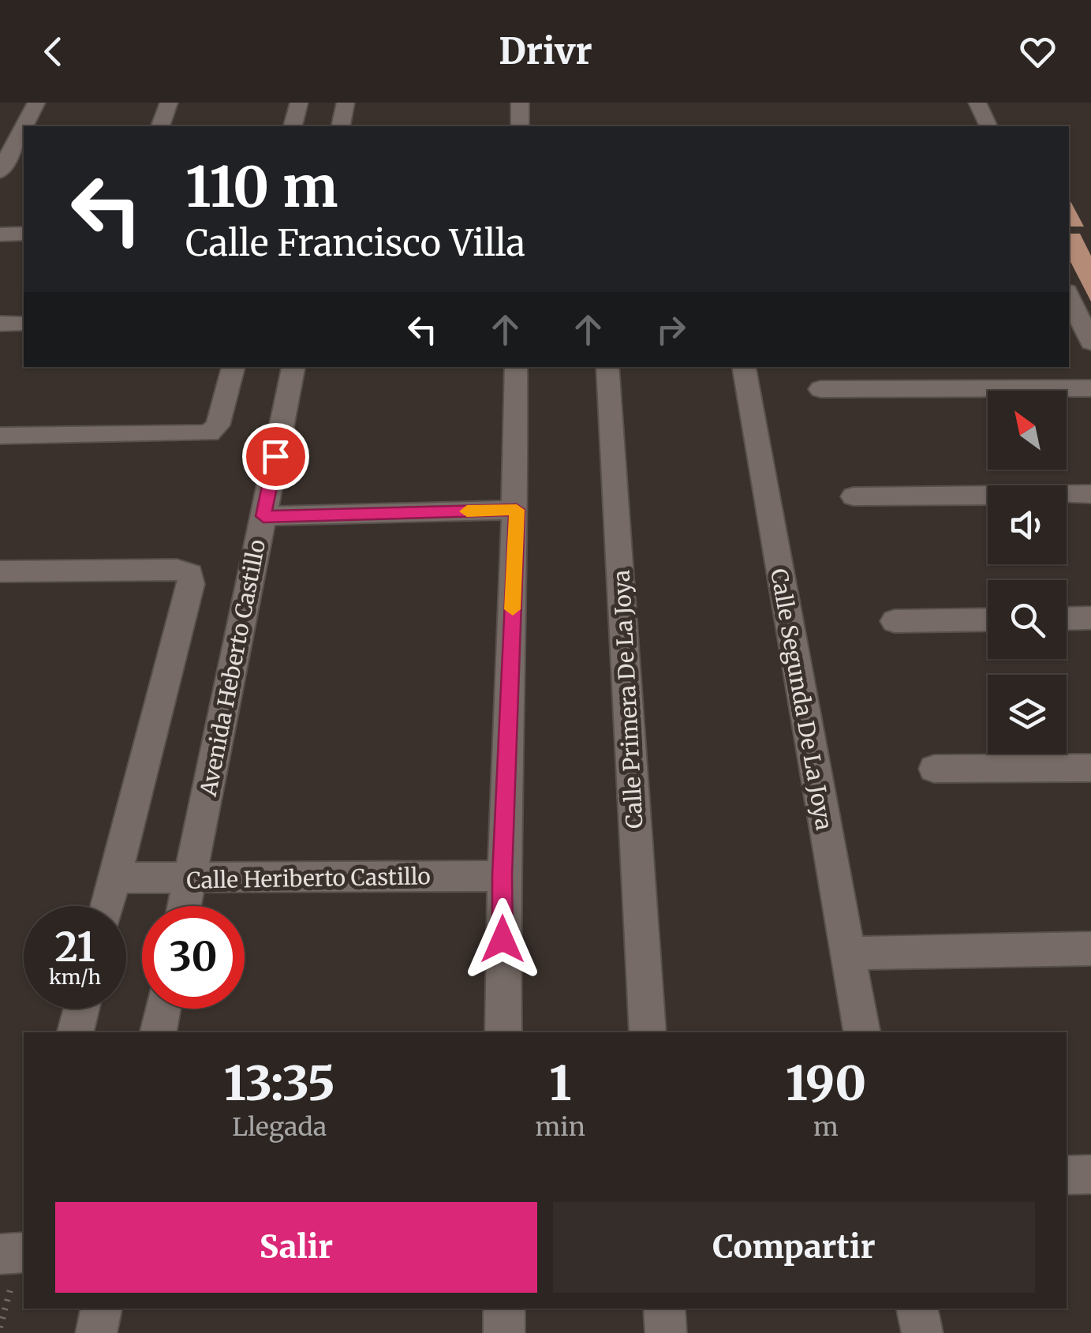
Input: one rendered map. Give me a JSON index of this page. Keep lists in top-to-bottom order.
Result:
{
  "streets": {
    "street": [
      "Avenida Heberto Castillo",
      "Calle Primera De La Joya",
      "Calle Segunda De La Joya",
      "Calle Heriberto Castillo"
    ]
  },
  "crossings": [
    ["Avenida Heberto Castillo", "Calle Heriberto Castillo"]
  ],
  "north": "top left",
  "page": {
    "header": "Drivr",
    "turn": ["110 m", "Calle Francisco Villa"],
    "speed": "21 km/h",
    "limit": "30",
    "eta": [
      "13:35",
      "Llegada",
      "1",
      "min",
      "190",
      "m"
    ],
    "buttons": ["Salir", "Compartir"]
  }
}
